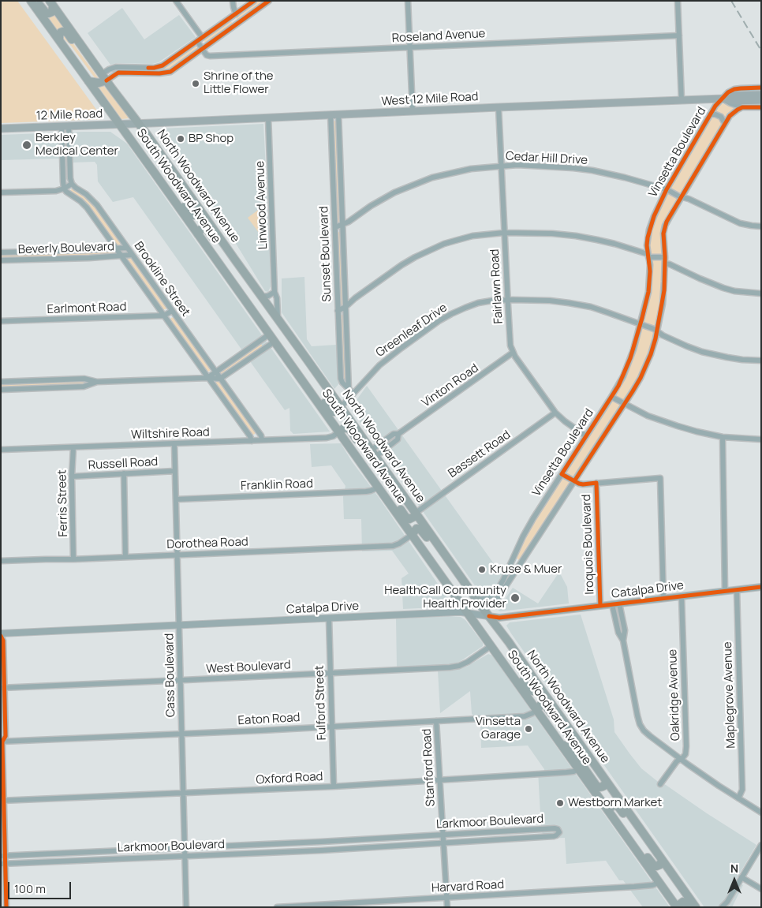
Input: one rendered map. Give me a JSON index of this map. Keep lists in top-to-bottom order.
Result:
{
  "streets": {
    "main road": [
      "West 12 Mile Road",
      "12 Mile Road",
      "South Woodward Avenue",
      "North Woodward Avenue"
    ],
    "street": [
      "Roseland Avenue",
      "Vinsetta Boulevard",
      "Cedar Hill Drive",
      "Linwood Avenue",
      "Beverly Boulevard",
      "Sunset Boulevard",
      "Brookline Street",
      "Fairlawn Road",
      "Earlmont Road",
      "Greenleaf Drive",
      "Vinton Road",
      "Wiltshire Road",
      "Bassett Road",
      "Russell Road",
      "Franklin Road",
      "Ferris Street",
      "Dorothea Road",
      "Iroquois Boulevard",
      "Catalpa Drive",
      "West Boulevard",
      "Cass Boulevard",
      "Oakridge Avenue",
      "Maplegrove Avenue",
      "Fulford Street",
      "Eaton Road",
      "Stanford Road",
      "Oxford Road",
      "Larkmoor Boulevard",
      "Harvard Road"
    ]
  },
  "crossings": [
    ["West 12 Mile Road", "12 Mile Road"],
    ["West 12 Mile Road", "Vinsetta Boulevard"],
    ["West 12 Mile Road", "North Woodward Avenue"],
    ["West 12 Mile Road", "Linwood Avenue"],
    ["West 12 Mile Road", "Sunset Boulevard"],
    ["West 12 Mile Road", "Fairlawn Road"],
    ["12 Mile Road", "South Woodward Avenue"],
    ["12 Mile Road", "North Woodward Avenue"],
    ["Vinsetta Boulevard", "Cedar Hill Drive"],
    ["Vinsetta Boulevard", "North Woodward Avenue"],
    ["Vinsetta Boulevard", "Fairlawn Road"],
    ["Vinsetta Boulevard", "Greenleaf Drive"],
    ["Cedar Hill Drive", "Sunset Boulevard"],
    ["Cedar Hill Drive", "Fairlawn Road"],
    ["South Woodward Avenue", "Wiltshire Road"],
    ["South Woodward Avenue", "Franklin Road"],
    ["South Woodward Avenue", "Dorothea Road"],
    ["South Woodward Avenue", "Catalpa Drive"],
    ["South Woodward Avenue", "West Boulevard"],
    ["South Woodward Avenue", "Eaton Road"],
    ["South Woodward Avenue", "Oxford Road"],
    ["South Woodward Avenue", "Harvard Road"],
    ["North Woodward Avenue", "Linwood Avenue"],
    ["North Woodward Avenue", "Greenleaf Drive"],
    ["North Woodward Avenue", "Vinton Road"],
    ["North Woodward Avenue", "Bassett Road"],
    ["North Woodward Avenue", "Catalpa Drive"],
    ["Beverly Boulevard", "Brookline Street"],
    ["Sunset Boulevard", "Greenleaf Drive"],
    ["Brookline Street", "Earlmont Road"],
    ["Brookline Street", "Wiltshire Road"],
    ["Fairlawn Road", "Greenleaf Drive"],
    ["Fairlawn Road", "Vinton Road"],
    ["Fairlawn Road", "Bassett Road"],
    ["Wiltshire Road", "Ferris Street"],
    ["Wiltshire Road", "Cass Boulevard"],
    ["Russell Road", "Ferris Street"],
    ["Russell Road", "Cass Boulevard"],
    ["Franklin Road", "Cass Boulevard"],
    ["Ferris Street", "Dorothea Road"],
    ["Dorothea Road", "Cass Boulevard"],
    ["Iroquois Boulevard", "Catalpa Drive"],
    ["Catalpa Drive", "Cass Boulevard"],
    ["Catalpa Drive", "Oakridge Avenue"],
    ["Catalpa Drive", "Maplegrove Avenue"],
    ["Catalpa Drive", "Fulford Street"],
    ["West Boulevard", "Cass Boulevard"],
    ["West Boulevard", "Fulford Street"],
    ["Cass Boulevard", "Eaton Road"],
    ["Cass Boulevard", "Oxford Road"],
    ["Cass Boulevard", "Larkmoor Boulevard"],
    ["Fulford Street", "Eaton Road"],
    ["Fulford Street", "Oxford Road"],
    ["Eaton Road", "Stanford Road"],
    ["Stanford Road", "Oxford Road"],
    ["Stanford Road", "Larkmoor Boulevard"],
    ["Stanford Road", "Harvard Road"]
  ],
  "places": [
    "Shrine of the Little Flower",
    "BP Shop",
    "Berkley Medical Center",
    "Kruse & Muer",
    "HealthCall Community Health Provider",
    "Vinsetta Garage",
    "Westborn Market"
  ],
  "scale_bar": "100 m",
  "north": "top"
}
